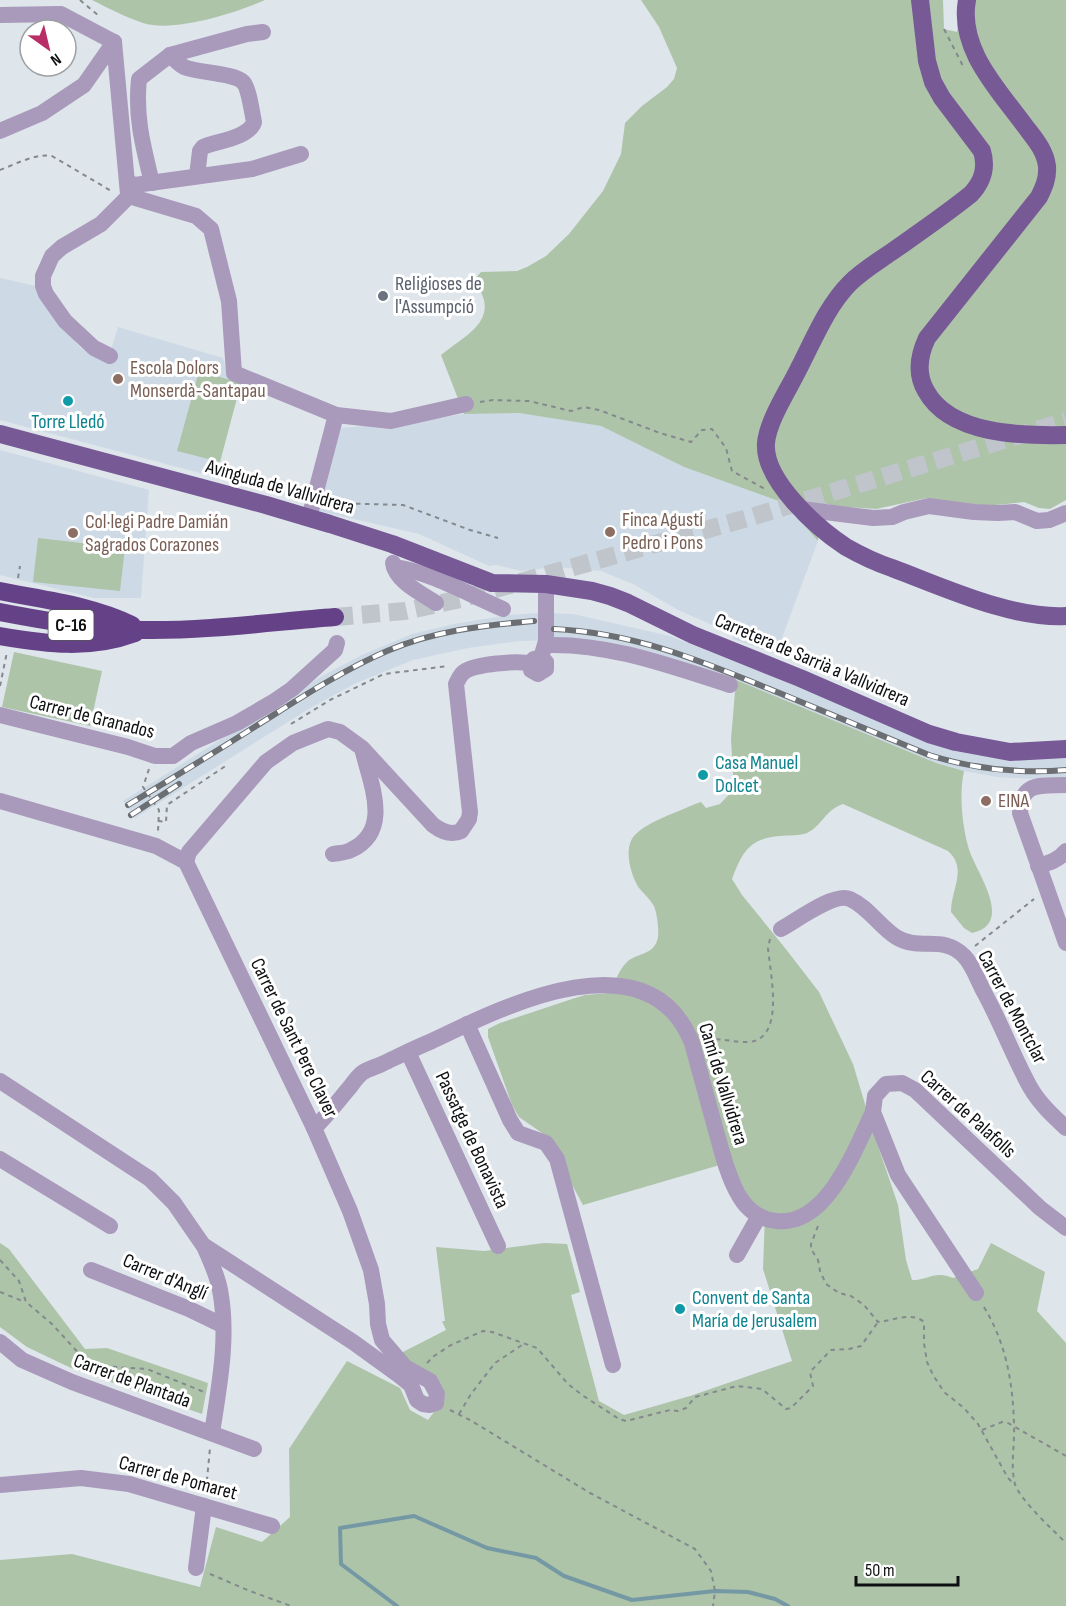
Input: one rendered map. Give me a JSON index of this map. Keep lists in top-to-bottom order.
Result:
{
  "streets": {
    "highway": ["C-16"],
    "main road": ["Avinguda de Vallvidrera", "Carretera de Sarrià a Vallvidrera"],
    "street": [
      "Carrer de Granados",
      "Carrer de Montclar",
      "Carrer de Sant Pere Claver",
      "Camí de Vallvidrera",
      "Carrer de Palafolls",
      "Passatge de Bonavista",
      "Carrer d'Anglí",
      "Carrer de Plantada",
      "Carrer de Pomaret"
    ]
  },
  "crossings": [
    ["Avinguda de Vallvidrera", "Carretera de Sarrià a Vallvidrera"],
    ["Carrer de Sant Pere Claver", "Camí de Vallvidrera"],
    ["Camí de Vallvidrera", "Passatge de Bonavista"],
    ["Carrer d'Anglí", "Carrer de Plantada"]
  ],
  "places": [
    "Religioses de l'Assumpció",
    "Escola Dolors Monserdà-Santapau",
    "Torre Lledó",
    "Finca Agustí Pedro i Pons",
    "Col·legi Padre Damián Sagrados Corazones",
    "Casa Manuel Dolcet",
    "EINA",
    "Convent de Santa María de Jerusalem"
  ],
  "scale_bar": "50 m",
  "north": "bottom right"
}
